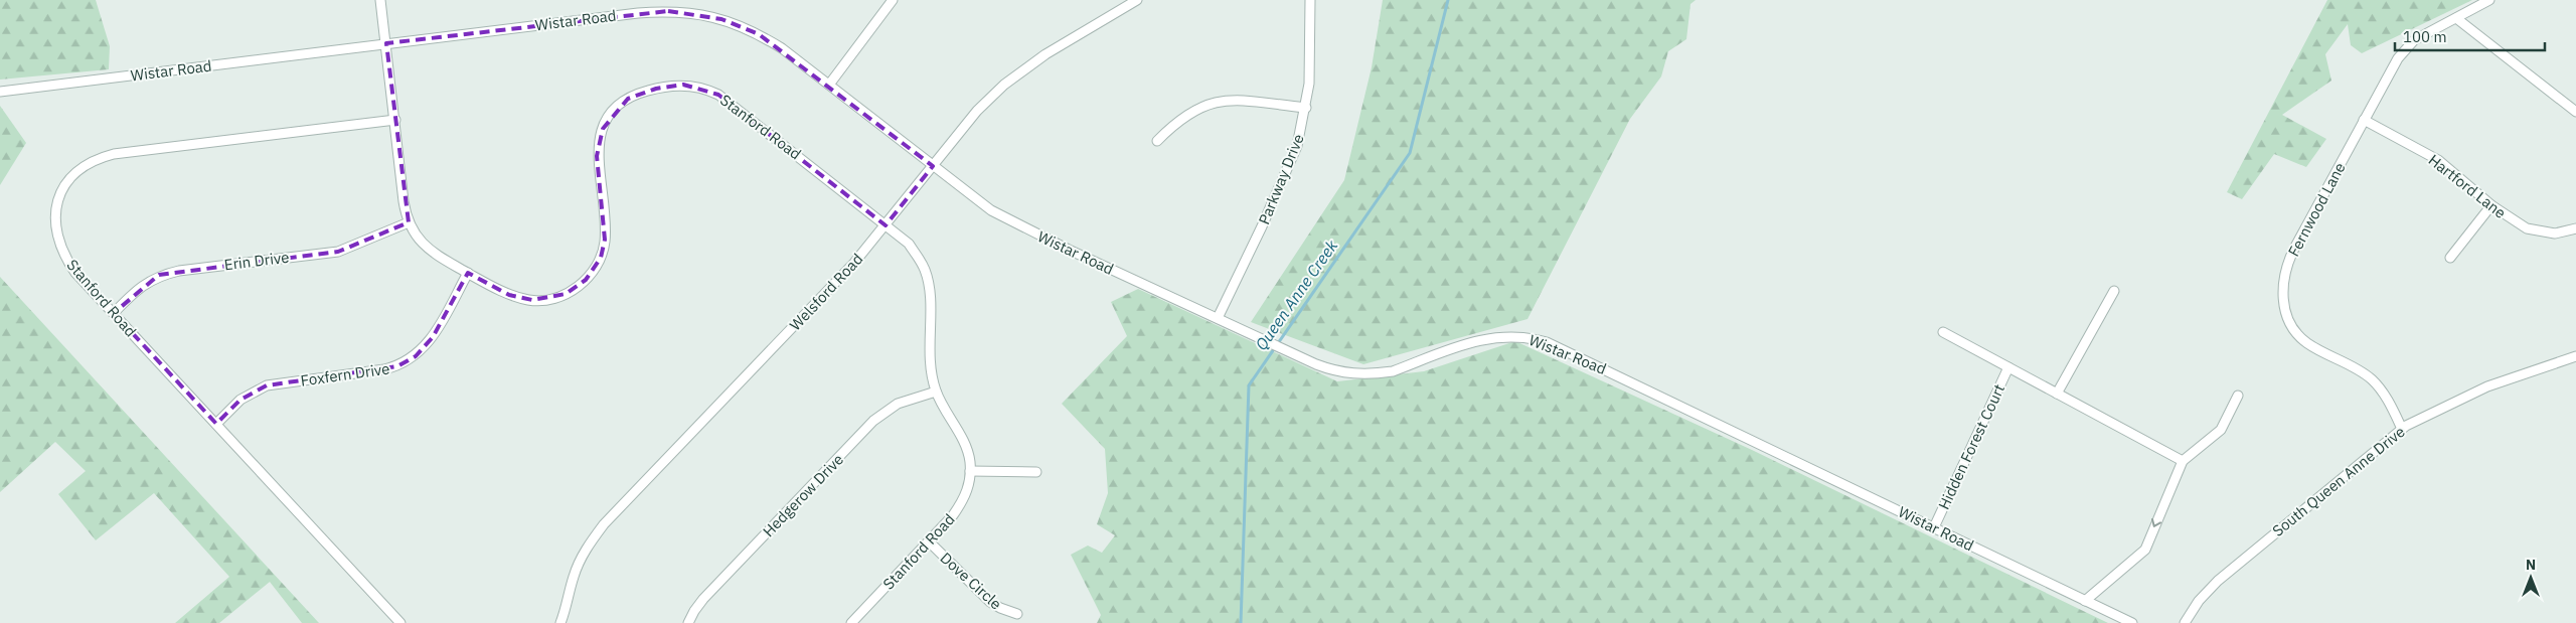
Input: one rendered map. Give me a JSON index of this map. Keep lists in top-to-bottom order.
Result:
{
  "streets": {
    "street": [
      "Wistar Road",
      "Stanford Road",
      "Parkway Drive",
      "Hartford Lane",
      "Fernwood Lane",
      "Erin Drive",
      "Welsford Road",
      "Foxfern Drive",
      "Hidden Forest Court",
      "South Queen Anne Drive",
      "Hedgerow Drive",
      "Dove Circle"
    ]
  },
  "crossings": [
    ["Wistar Road", "Stanford Road"],
    ["Wistar Road", "Parkway Drive"],
    ["Wistar Road", "Welsford Road"],
    ["Wistar Road", "Hidden Forest Court"],
    ["Stanford Road", "Erin Drive"],
    ["Stanford Road", "Welsford Road"],
    ["Stanford Road", "Foxfern Drive"],
    ["Stanford Road", "Hedgerow Drive"],
    ["Stanford Road", "Dove Circle"],
    ["Hartford Lane", "Fernwood Lane"],
    ["Fernwood Lane", "South Queen Anne Drive"]
  ],
  "water": ["Queen Anne Creek"],
  "scale_bar": "100 m",
  "north": "top"
}
